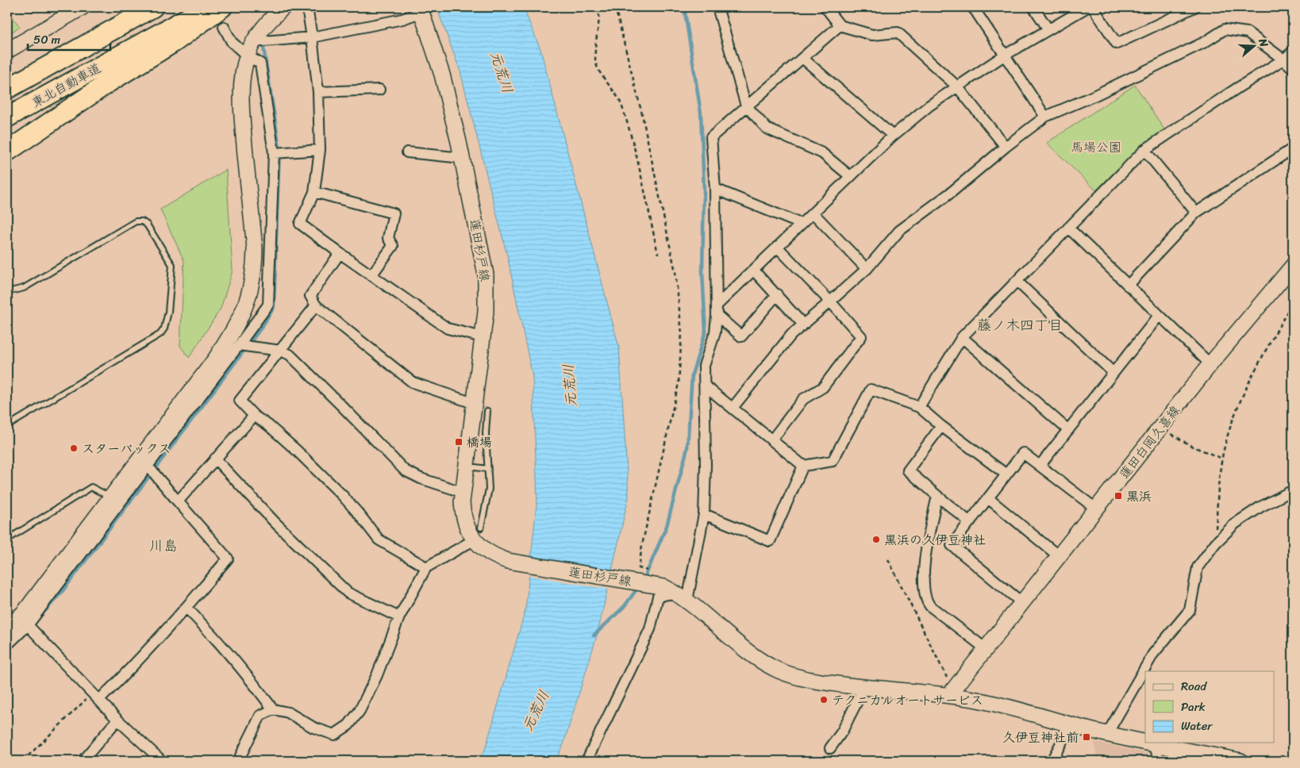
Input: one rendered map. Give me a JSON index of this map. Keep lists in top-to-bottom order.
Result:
{
  "streets": {
    "highway": ["東北自動車道"],
    "main road": ["蓮田杉戸線", "蓮田白岡久喜線"]
  },
  "crossings": [
    ["蓮田杉戸線", "蓮田白岡久喜線"]
  ],
  "districts": ["藤ノ木四丁目", "川島"],
  "water": ["元荒川"],
  "parks": ["馬場公園"],
  "places": {
    "transit": ["橋場", "黒浜", "久伊豆神社前"],
    "other": ["スターバックス", "黒浜の久伊豆神社", "テクニカルオートサービス"]
  },
  "legend": ["Road", "Park", "Water"],
  "scale_bar": "50 m",
  "north": "right"
}
